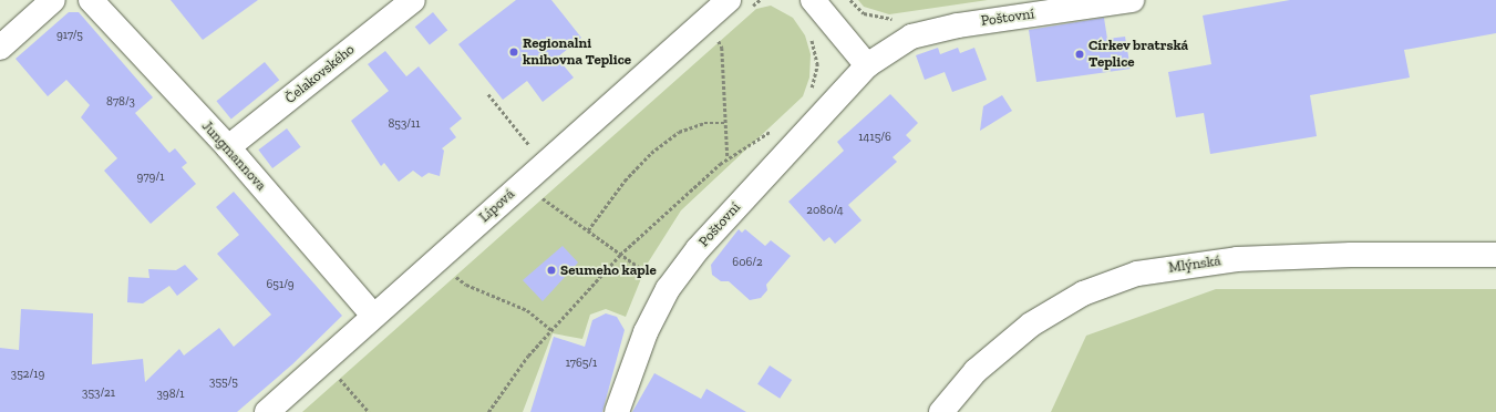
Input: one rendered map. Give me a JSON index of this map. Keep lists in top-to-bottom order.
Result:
{
  "streets": {
    "street": [
      "Poštovní",
      "Čelakovského",
      "Jungmannova",
      "Lípová",
      "Mlýnská"
    ]
  },
  "crossings": [
    ["Čelakovského", "Jungmannova"],
    ["Jungmannova", "Lípová"]
  ],
  "places": ["Regionalni knihovna Teplice", "Církev bratrská Teplice", "Seumeho kaple"],
  "house_numbers": [
    "917/5",
    "878/3",
    "853/11",
    "1415/6",
    "979/1",
    "2080/4",
    "606/2",
    "651/9",
    "1765/1",
    "352/19",
    "355/5",
    "353/21",
    "398/1"
  ]
}
